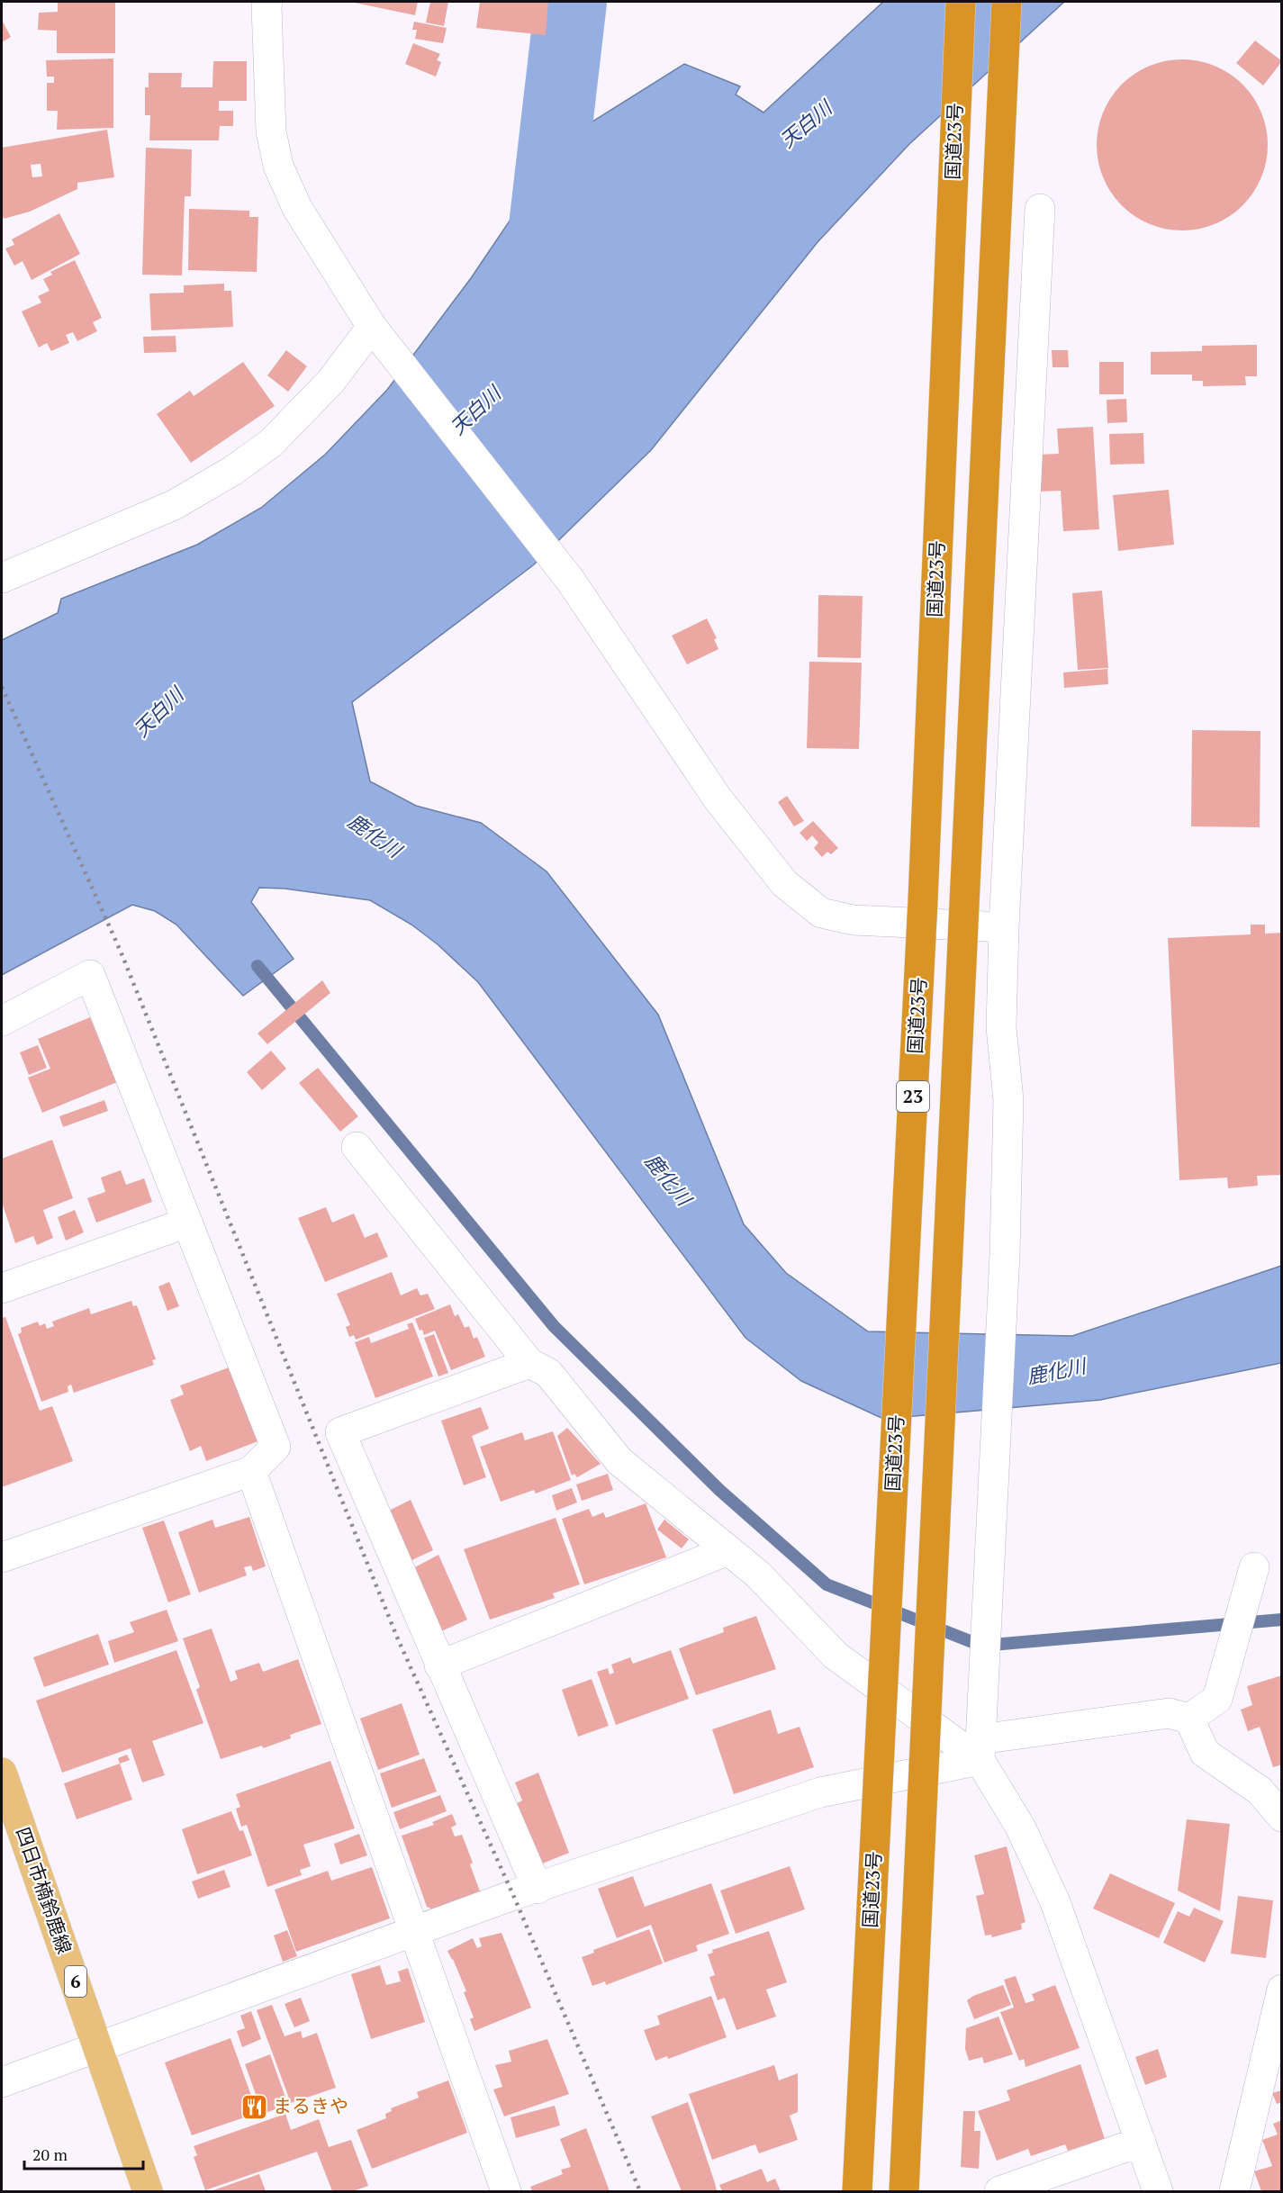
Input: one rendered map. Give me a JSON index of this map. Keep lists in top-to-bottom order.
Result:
{
  "streets": {
    "highway": ["国道23号", "23"],
    "main road": ["四日市楠鈴鹿線", "6"]
  },
  "water": ["天白川", "鹿化川"],
  "places": {
    "restaurant": ["まるきや"]
  },
  "scale_bar": "20 m"
}
